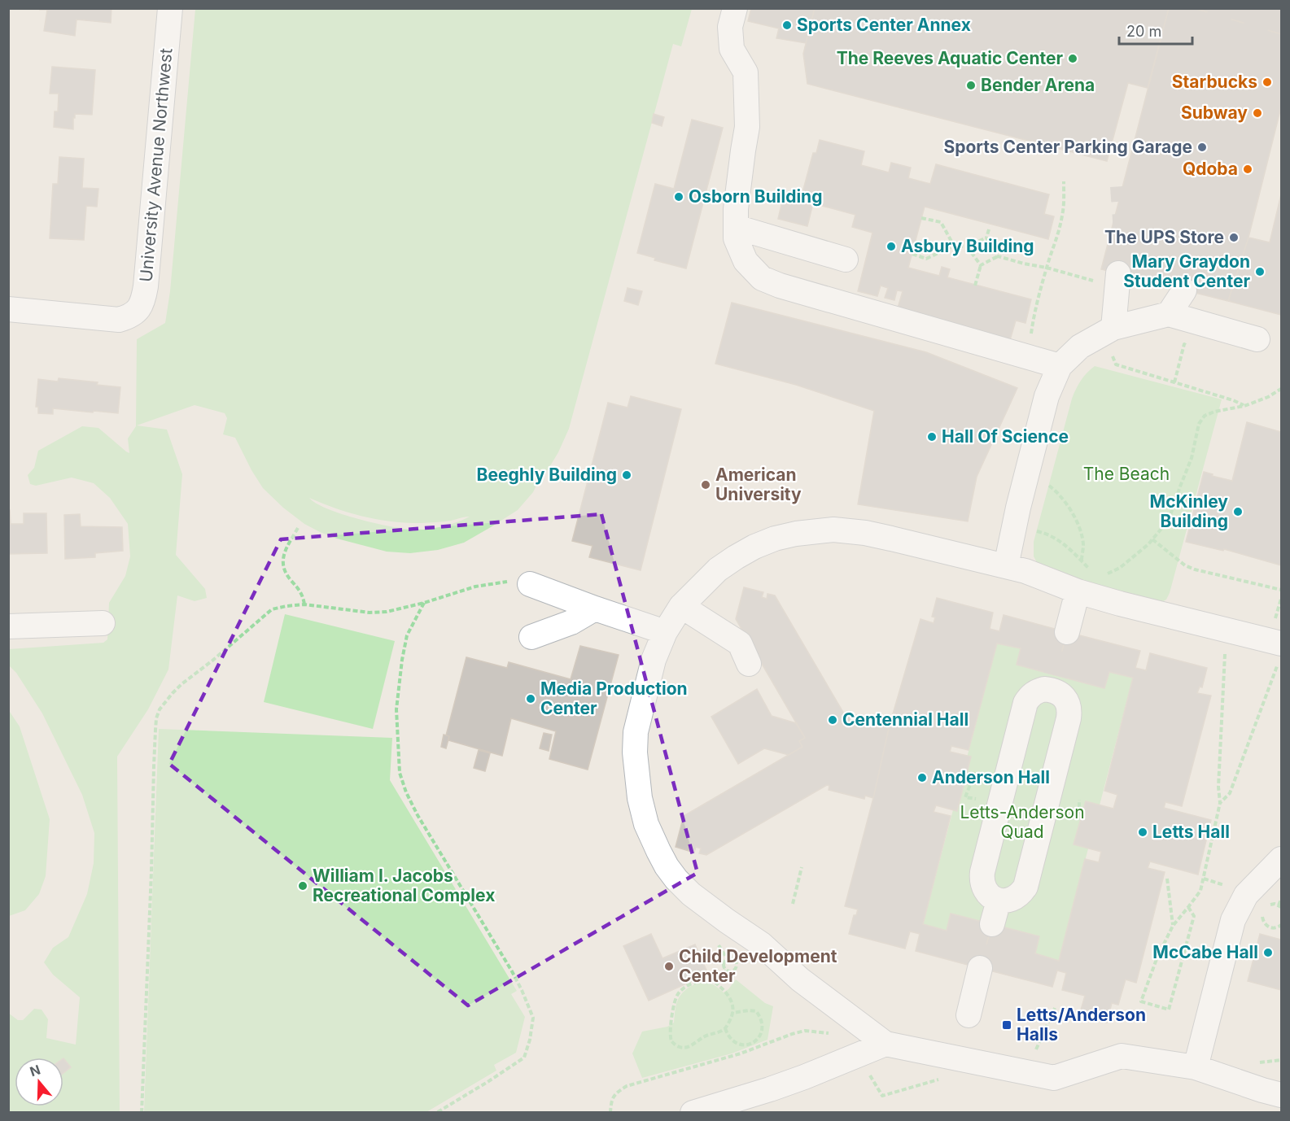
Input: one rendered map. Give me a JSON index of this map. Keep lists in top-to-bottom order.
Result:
{
  "streets": {
    "street": ["University Avenue Northwest"]
  },
  "parks": ["The Beach", "Letts-Anderson Quad"],
  "places": {
    "other": [
      "Sports Center Annex",
      "The Reeves Aquatic Center",
      "Starbucks",
      "Bender Arena",
      "Subway",
      "Sports Center Parking Garage",
      "Qdoba",
      "Osborn Building",
      "The UPS Store",
      "Asbury Building",
      "Mary Graydon Student Center",
      "Hall Of Science",
      "Beeghly Building",
      "American University",
      "McKinley Building",
      "Media Production Center",
      "Centennial Hall",
      "Anderson Hall",
      "Letts Hall",
      "William I. Jacobs Recreational Complex",
      "McCabe Hall",
      "Child Development Center"
    ],
    "transit": ["Letts/Anderson Halls"]
  },
  "scale_bar": "20 m",
  "north": "top"
}
